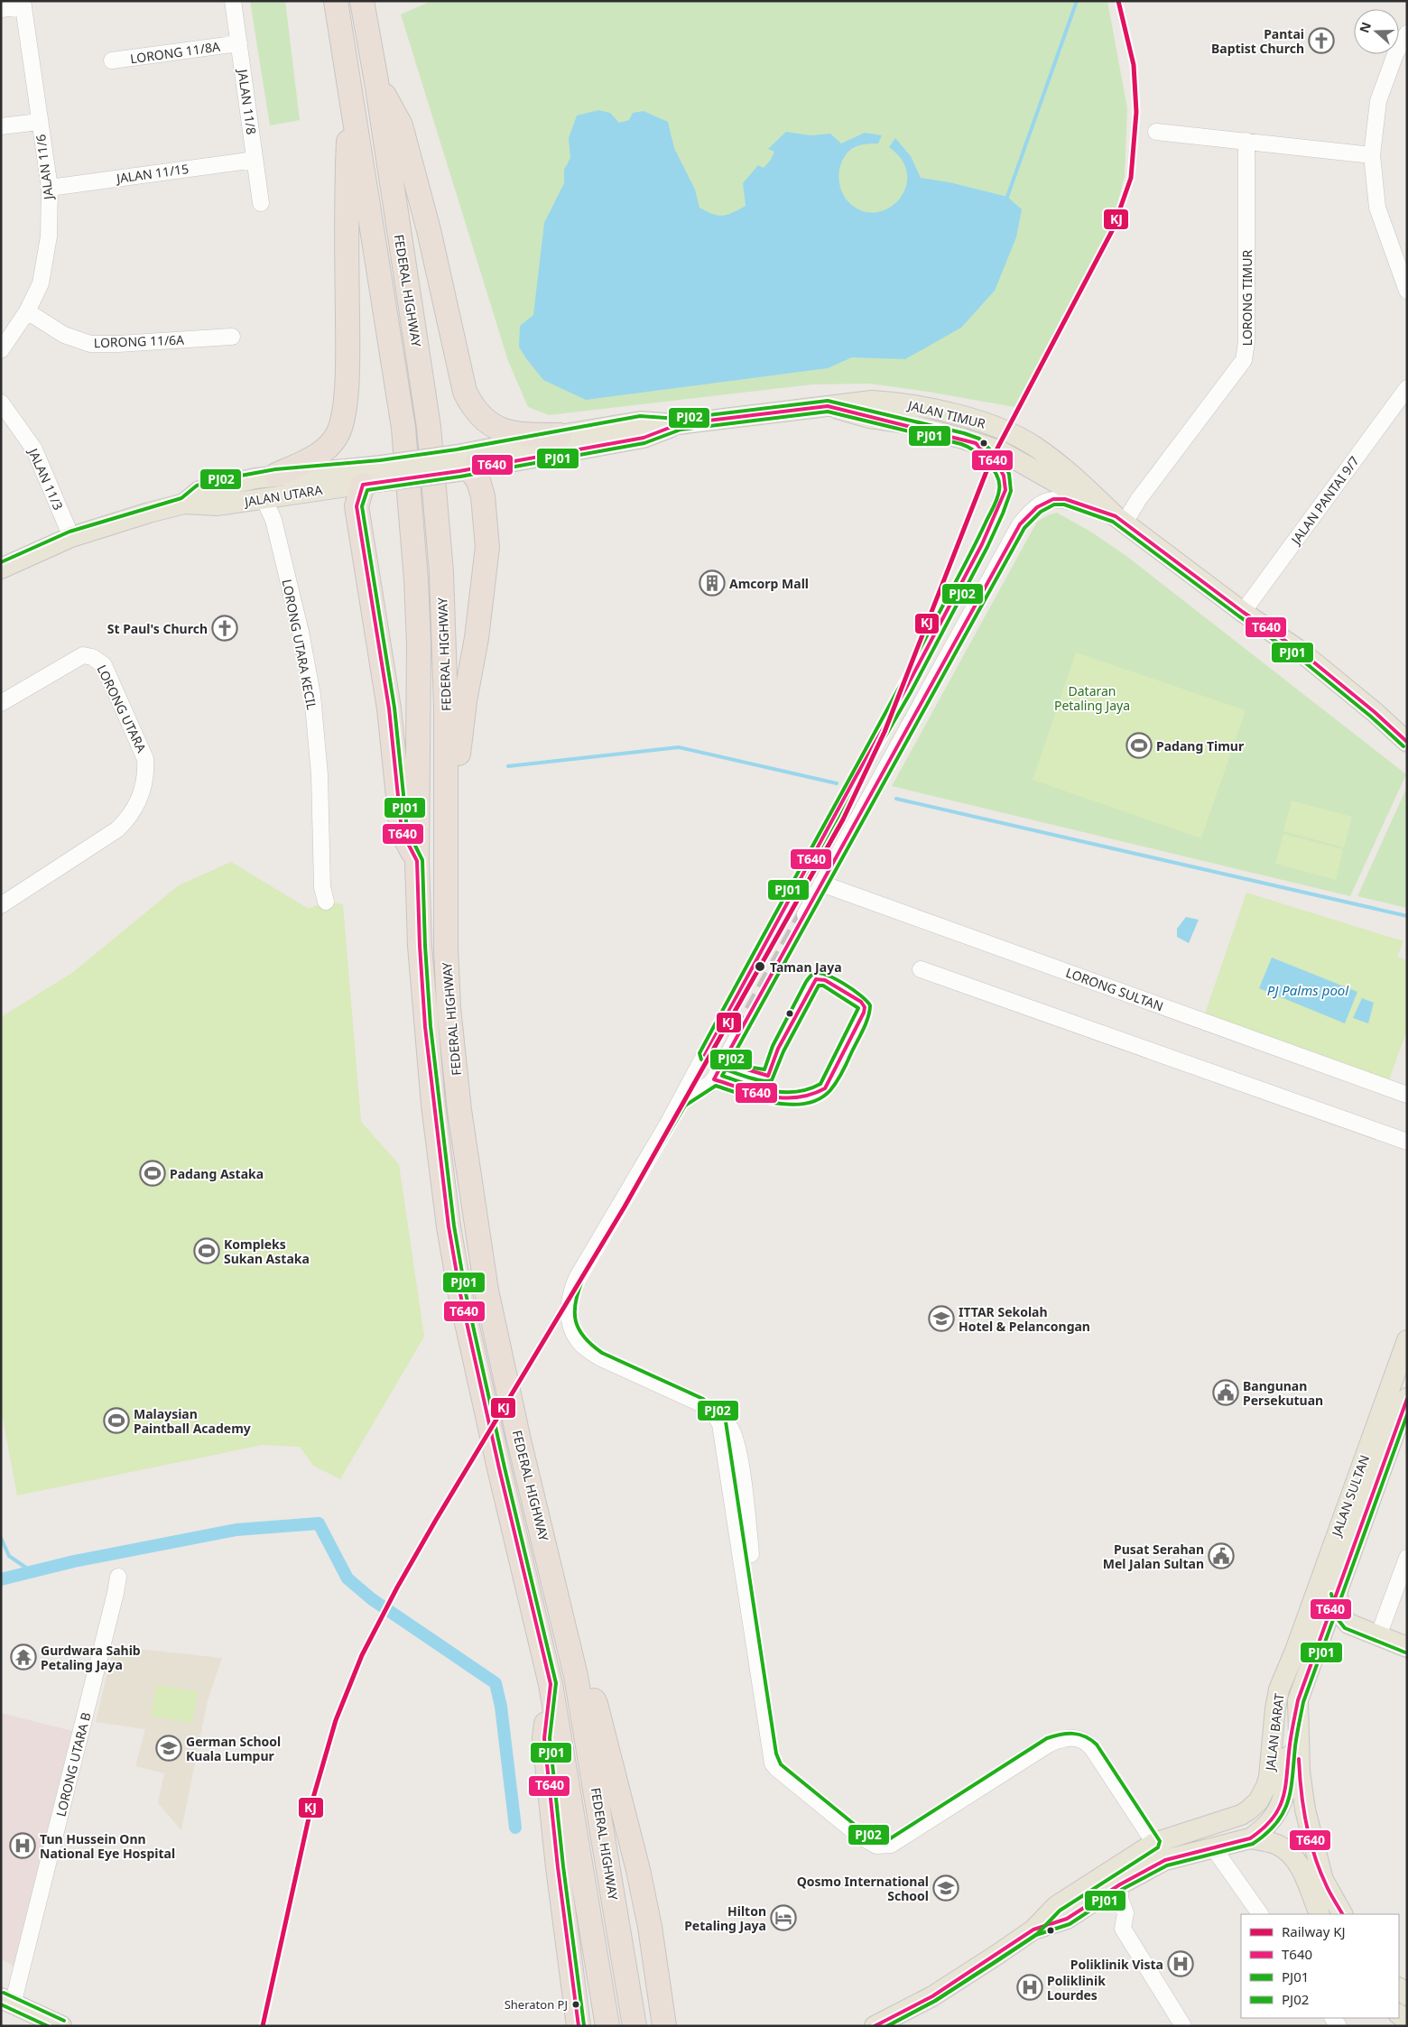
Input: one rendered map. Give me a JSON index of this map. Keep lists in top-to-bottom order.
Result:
{
  "streets": {
    "highway": ["FEDERAL HIGHWAY"],
    "main road": [
      "JALAN TIMUR",
      "JALAN UTARA",
      "JALAN SULTAN",
      "JALAN BARAT"
    ],
    "street": [
      "LORONG 11/8A",
      "JALAN 11/8",
      "JALAN 11/6",
      "JALAN 11/15",
      "LORONG TIMUR",
      "LORONG 11/6A",
      "JALAN 11/3",
      "JALAN PANTAI 9/7",
      "LORONG UTARA KECIL",
      "LORONG UTARA",
      "LORONG SULTAN",
      "LORONG UTARA B"
    ]
  },
  "crossings": [
    ["LORONG 11/8A", "JALAN 11/8"],
    ["JALAN 11/8", "JALAN 11/15"],
    ["JALAN 11/6", "JALAN 11/15"],
    ["JALAN 11/6", "LORONG 11/6A"],
    ["LORONG TIMUR", "JALAN TIMUR"],
    ["JALAN TIMUR", "JALAN UTARA"],
    ["JALAN TIMUR", "JALAN PANTAI 9/7"],
    ["JALAN 11/3", "JALAN UTARA"],
    ["JALAN UTARA", "LORONG UTARA KECIL"],
    ["JALAN SULTAN", "JALAN BARAT"]
  ],
  "water": ["PJ Palms pool"],
  "parks": ["Dataran Petaling Jaya"],
  "places": {
    "church": ["Pantai Baptist Church", "St Paul's Church"],
    "building": ["Amcorp Mall"],
    "sports": [
      "Padang Timur",
      "Padang Astaka",
      "Kompleks Sukan Astaka",
      "Malaysian Paintball Academy"
    ],
    "other": ["Taman Jaya", "Sheraton PJ"],
    "school or university": ["ITTAR Sekolah Hotel & Pelancongan", "German School Kuala Lumpur", "Qosmo International School"],
    "public building": ["Bangunan Persekutuan", "Pusat Serahan Mel Jalan Sultan"],
    "temple": ["Gurdwara Sahib Petaling Jaya"],
    "hospital": ["Tun Hussein Onn National Eye Hospital", "Poliklinik Vista", "Poliklinik Lourdes"],
    "hotel": ["Hilton Petaling Jaya"]
  },
  "lines": [
    "rail line KJ",
    "transit line PJ02",
    "transit line T640",
    "transit line PJ01"
  ],
  "legend": [
    "Railway KJ",
    "T640",
    "PJ01",
    "PJ02"
  ],
  "north": "left"
}
